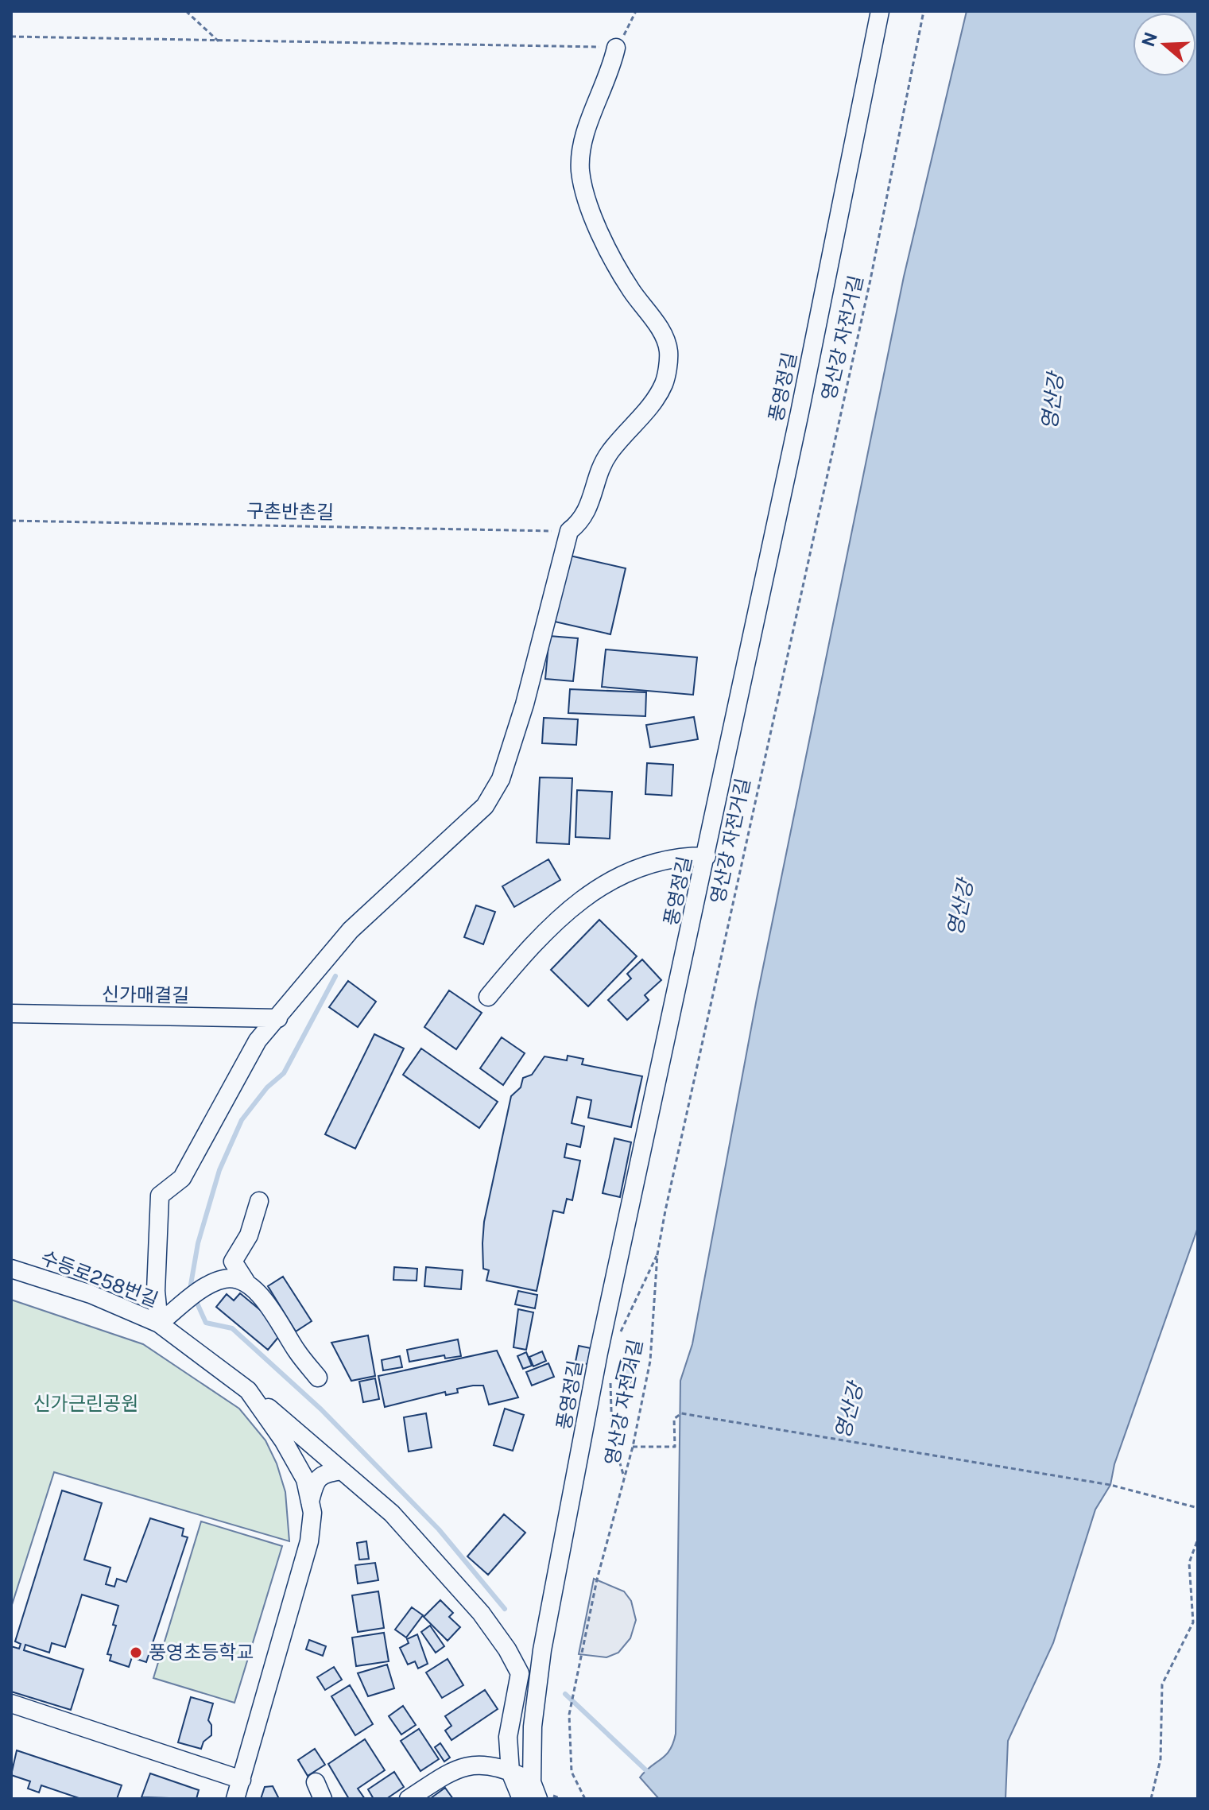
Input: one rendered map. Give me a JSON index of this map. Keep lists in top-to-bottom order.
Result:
{
  "streets": {
    "street": ["풍영정길", "신가매결길", "수등로258번길"],
    "path": ["영산강 자전거길", "구촌반촌길"]
  },
  "water": ["영산강"],
  "parks": ["신가근린공원"],
  "places": ["풍영초등학교"],
  "north": "left"
}
